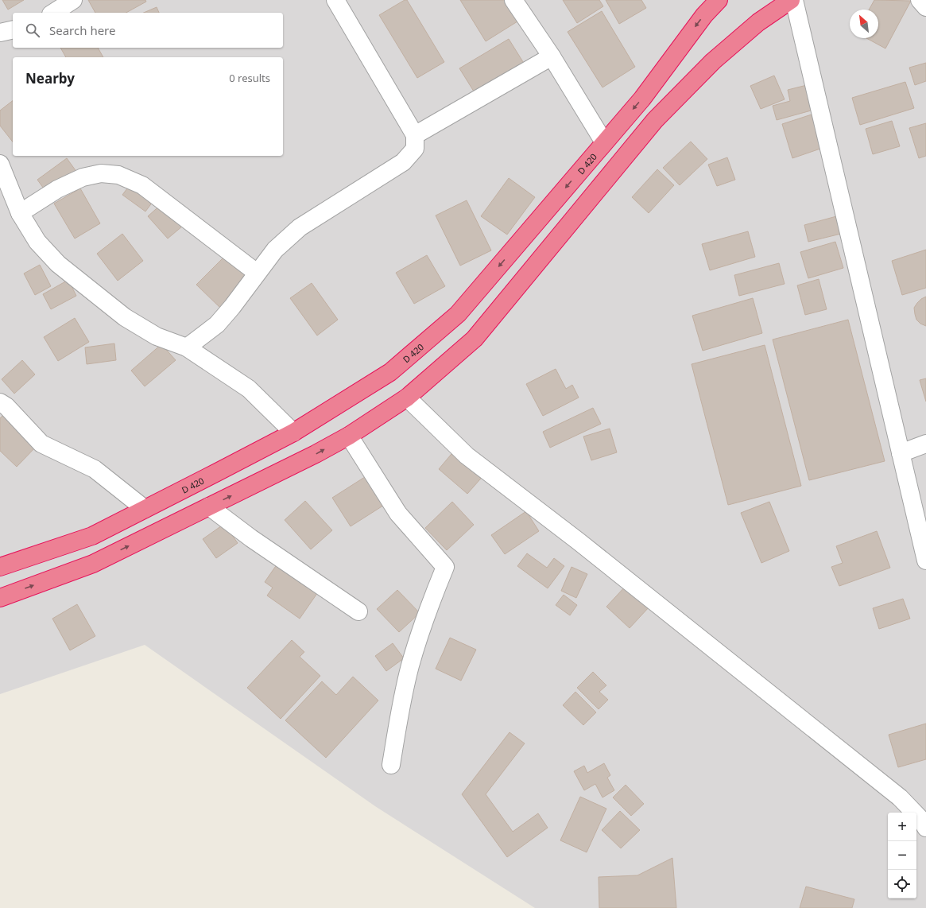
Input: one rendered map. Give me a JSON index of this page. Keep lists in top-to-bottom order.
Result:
{
  "streets": {
    "highway": ["D 420"]
  },
  "north": "top left",
  "page": {
    "search": "Search here",
    "heading": ["Nearby", "0 results"],
    "map_buttons": ["+", "−"]
  }
}
